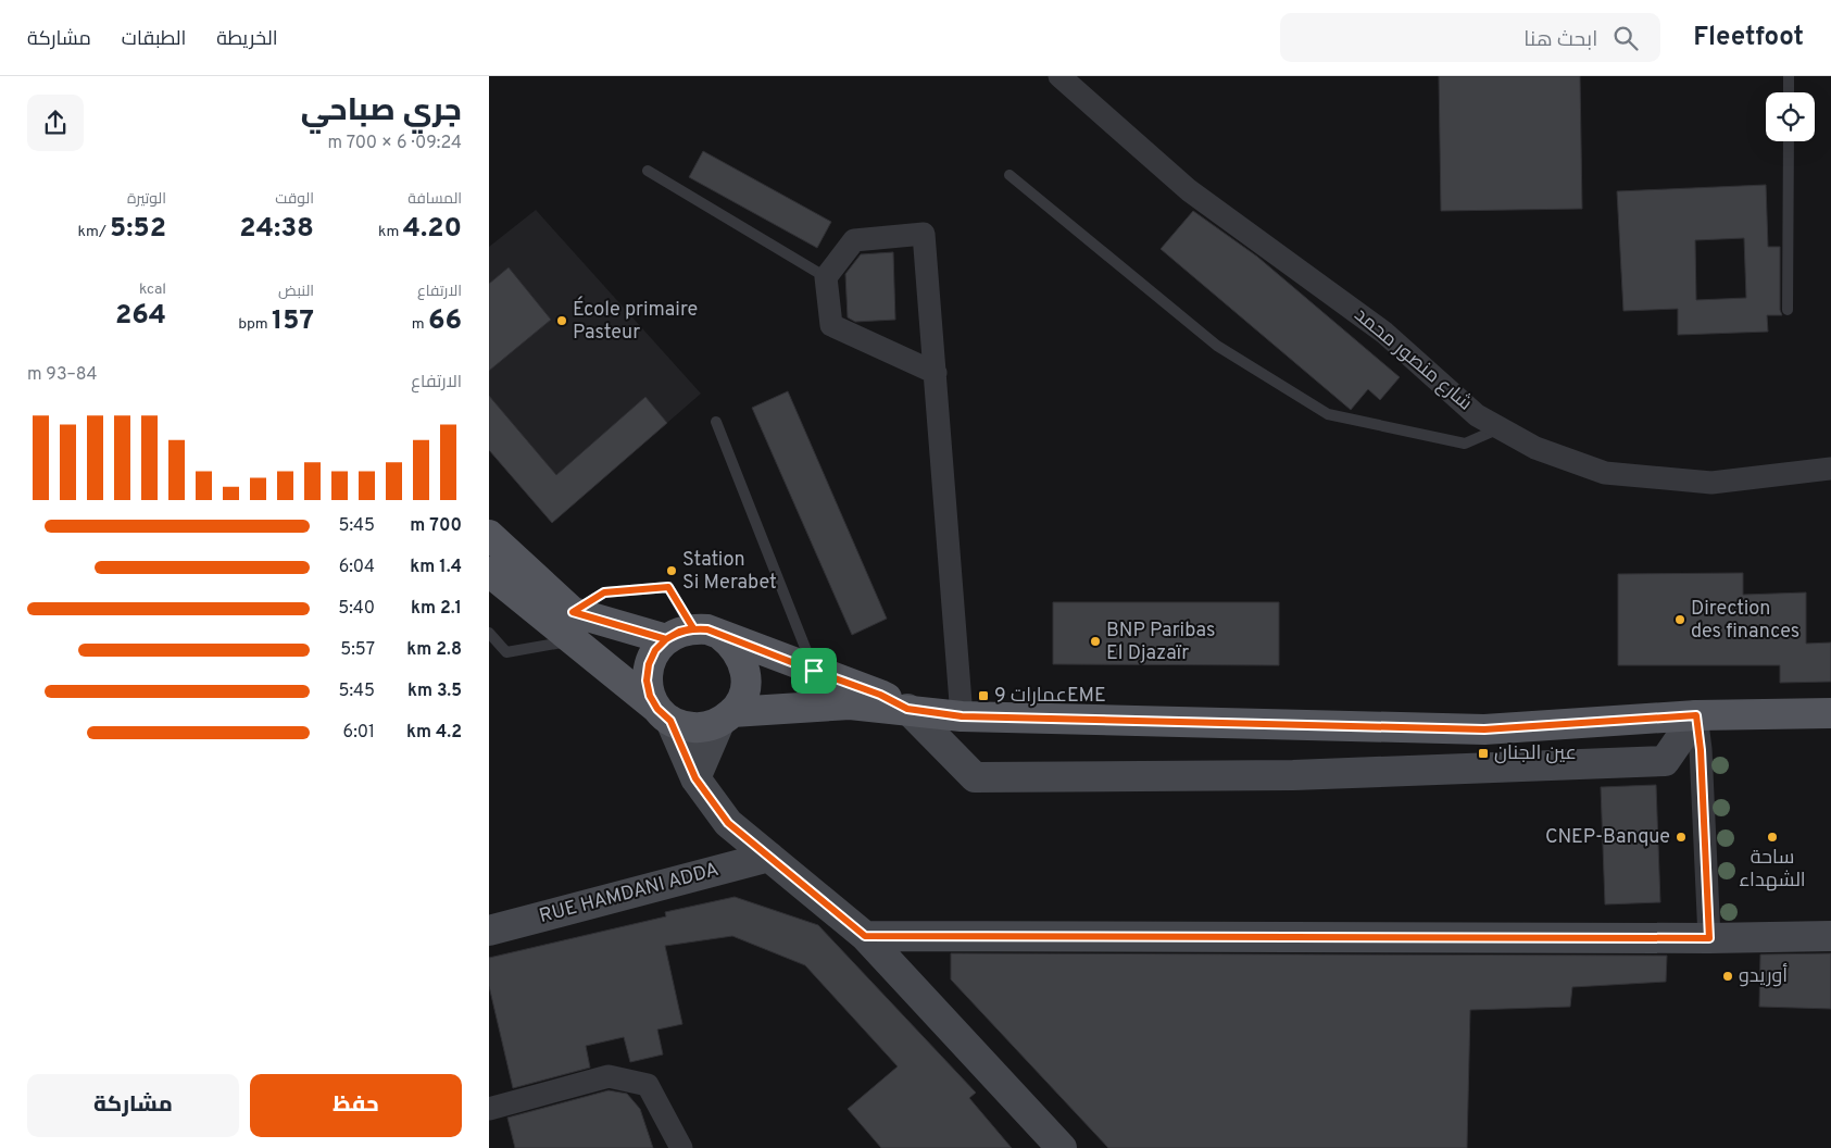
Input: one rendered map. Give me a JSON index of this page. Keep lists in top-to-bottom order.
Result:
{
  "streets": {
    "street": ["شارع منصور محمد", "RUE HAMDANI ADDA"]
  },
  "places": {
    "other": [
      "École primaire Pasteur",
      "Station Si Merabet",
      "Direction des finances",
      "BNP Paribas El Djazaïr",
      "CNEP-Banque",
      "ساحة الشهداء",
      "أوريدو"
    ],
    "transit": ["عمارات 9EME", "عين الجنان"]
  },
  "page": {
    "header": "Fleetfoot",
    "search": "ابحث هنا",
    "nav": ["الخريطة", "الطبقات", "مشاركة"],
    "heading": ["جري صباحي", "09:24 · 6 × 700 m"],
    "stats": [
      ["المسافة", "4.20 km"],
      ["الوقت", "24:38"],
      ["الوتيرة", "5:52 /km"],
      ["الارتفاع", "66 m"],
      ["النبض", "157 bpm"],
      ["kcal", "264"]
    ],
    "chart": ["الارتفاع", "84–93 m"],
    "list": [
      {
        "name": "700 m",
        "note": "5:45"
      },
      {
        "name": "1.4 km",
        "note": "6:04"
      },
      {
        "name": "2.1 km",
        "note": "5:40"
      },
      {
        "name": "2.8 km",
        "note": "5:57"
      },
      {
        "name": "3.5 km",
        "note": "5:45"
      },
      {
        "name": "4.2 km",
        "note": "6:01"
      }
    ],
    "buttons": ["حفظ", "مشاركة"]
  }
}
